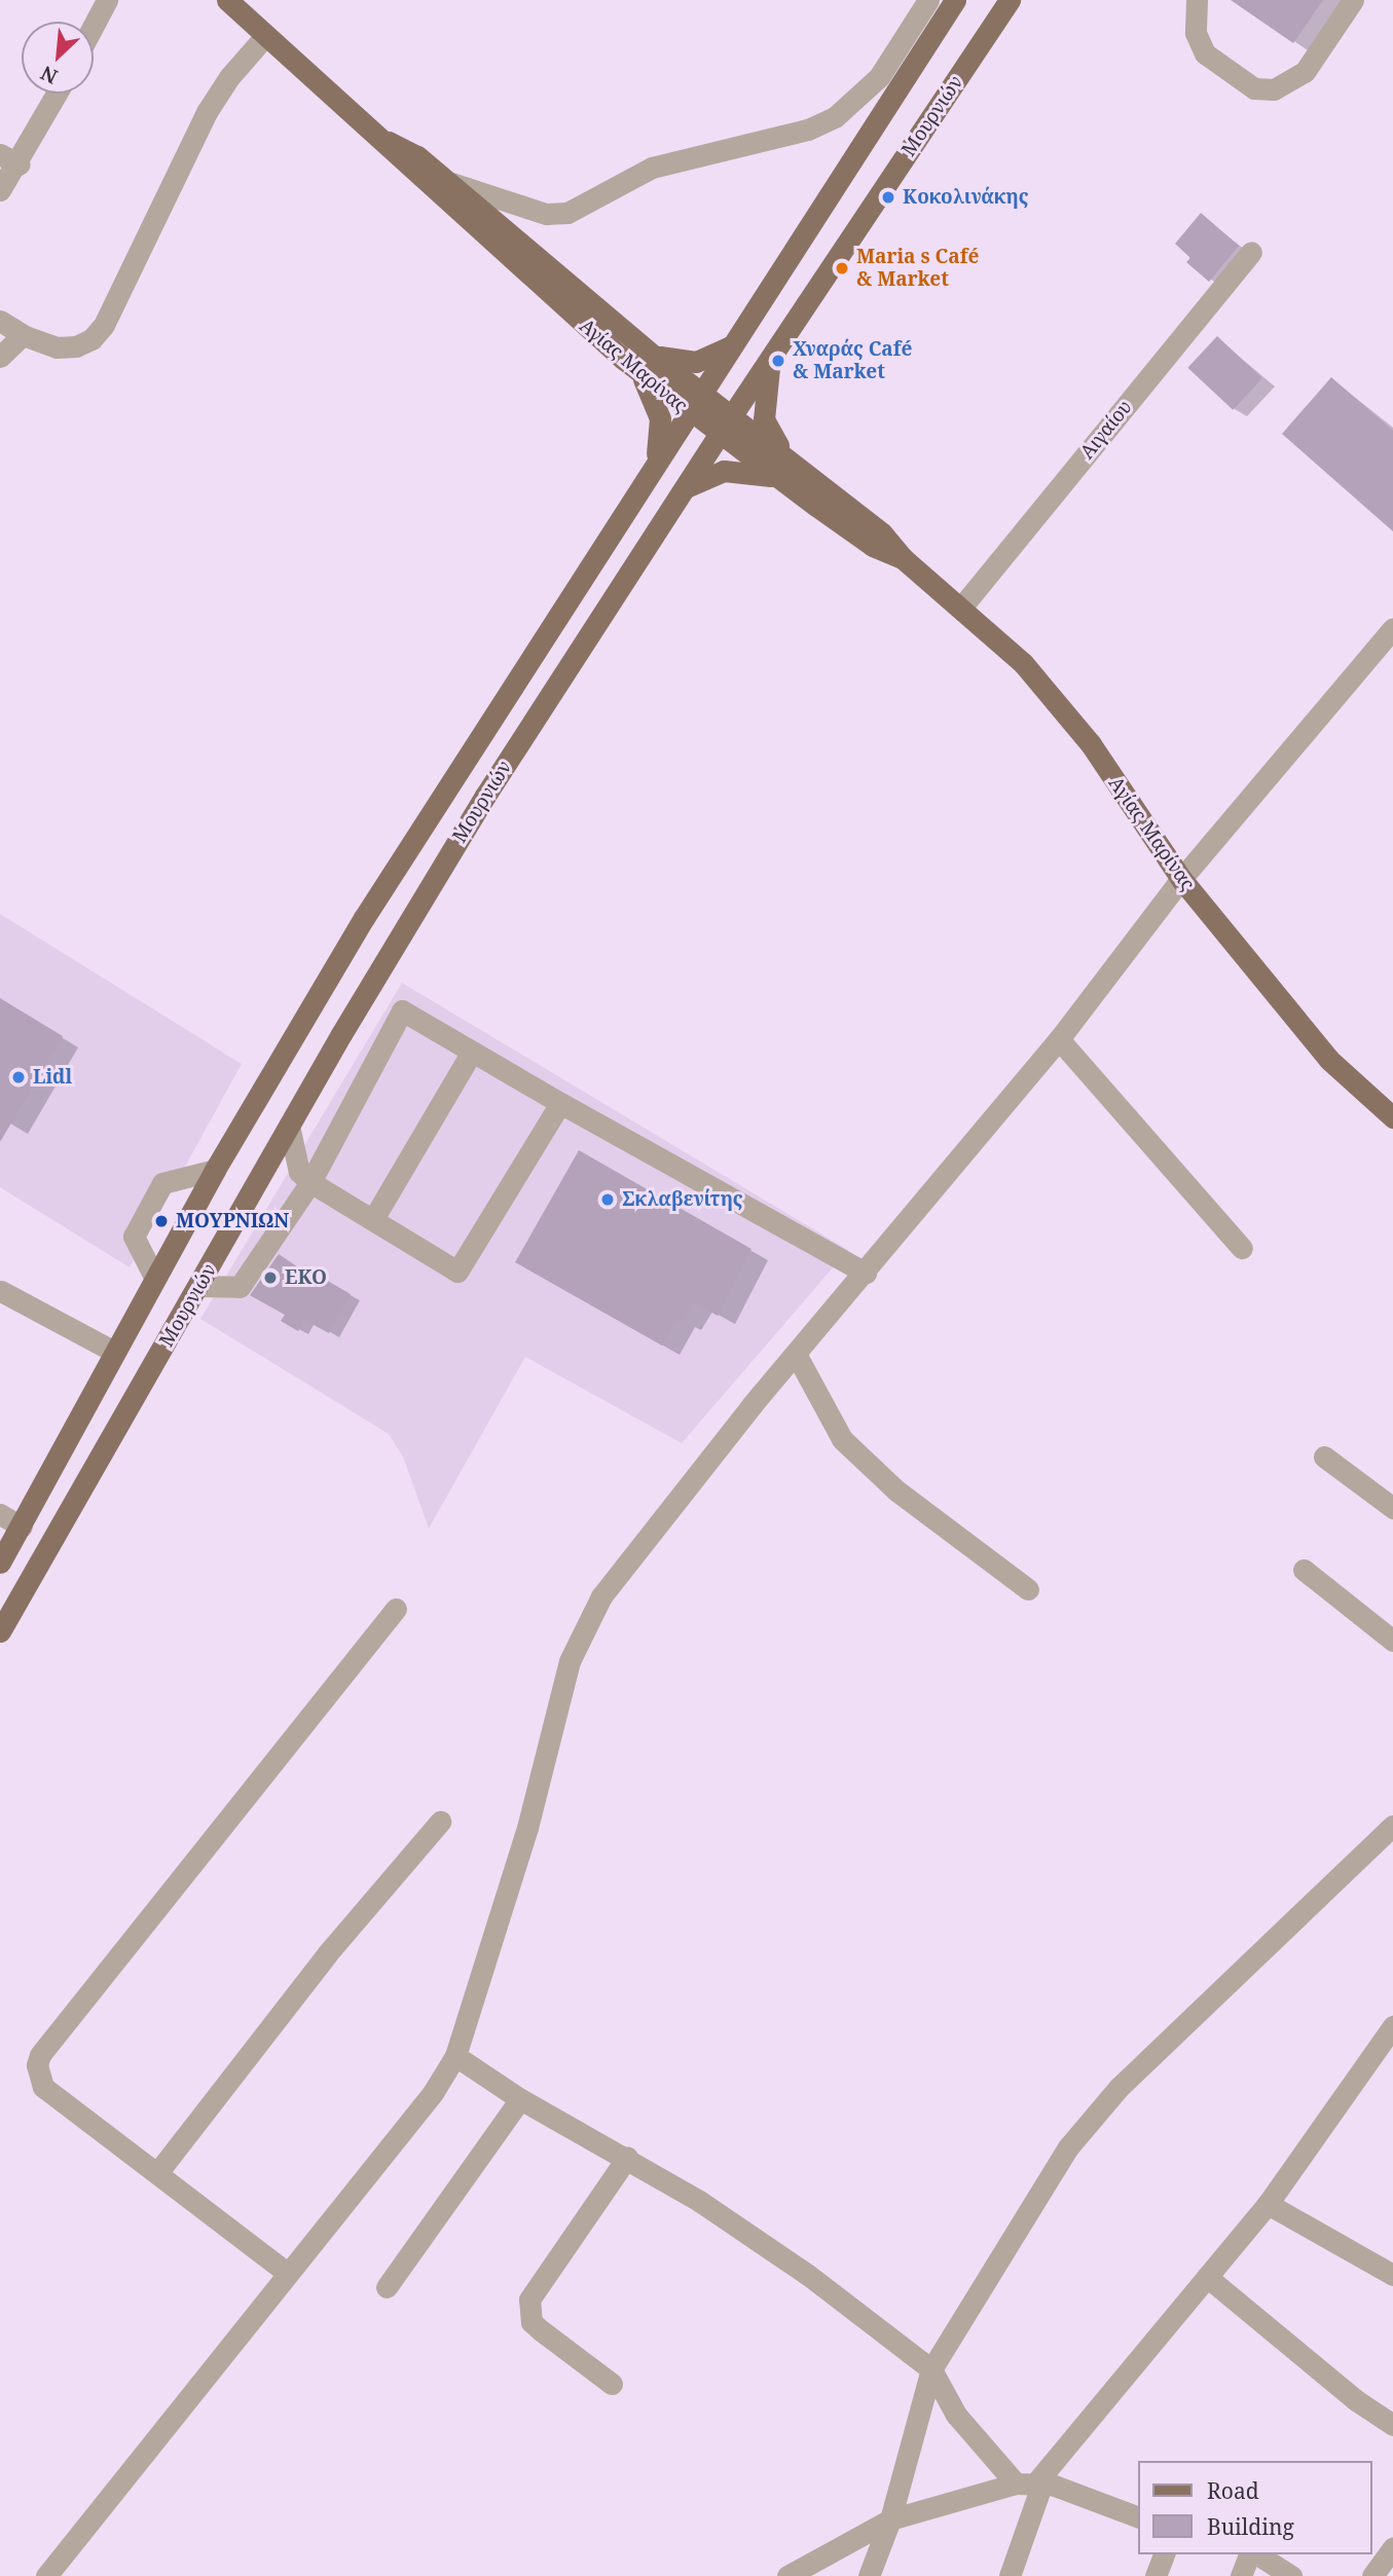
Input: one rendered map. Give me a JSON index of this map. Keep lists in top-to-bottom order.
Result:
{
  "streets": {
    "main road": ["Μουρνιών", "Αγίας Μαρίνας"],
    "street": ["Αιγαίου"]
  },
  "crossings": [
    ["Μουρνιών", "Αγίας Μαρίνας"],
    ["Αγίας Μαρίνας", "Αιγαίου"]
  ],
  "places": [
    "Κοκολινάκης",
    "Maria s Café & Market",
    "Χναράς Café & Market",
    "Lidl",
    "Σκλαβενίτης",
    "ΜΟΥΡΝΙΩΝ",
    "EKO"
  ],
  "legend": ["Road", "Building"],
  "north": "bottom left"
}
